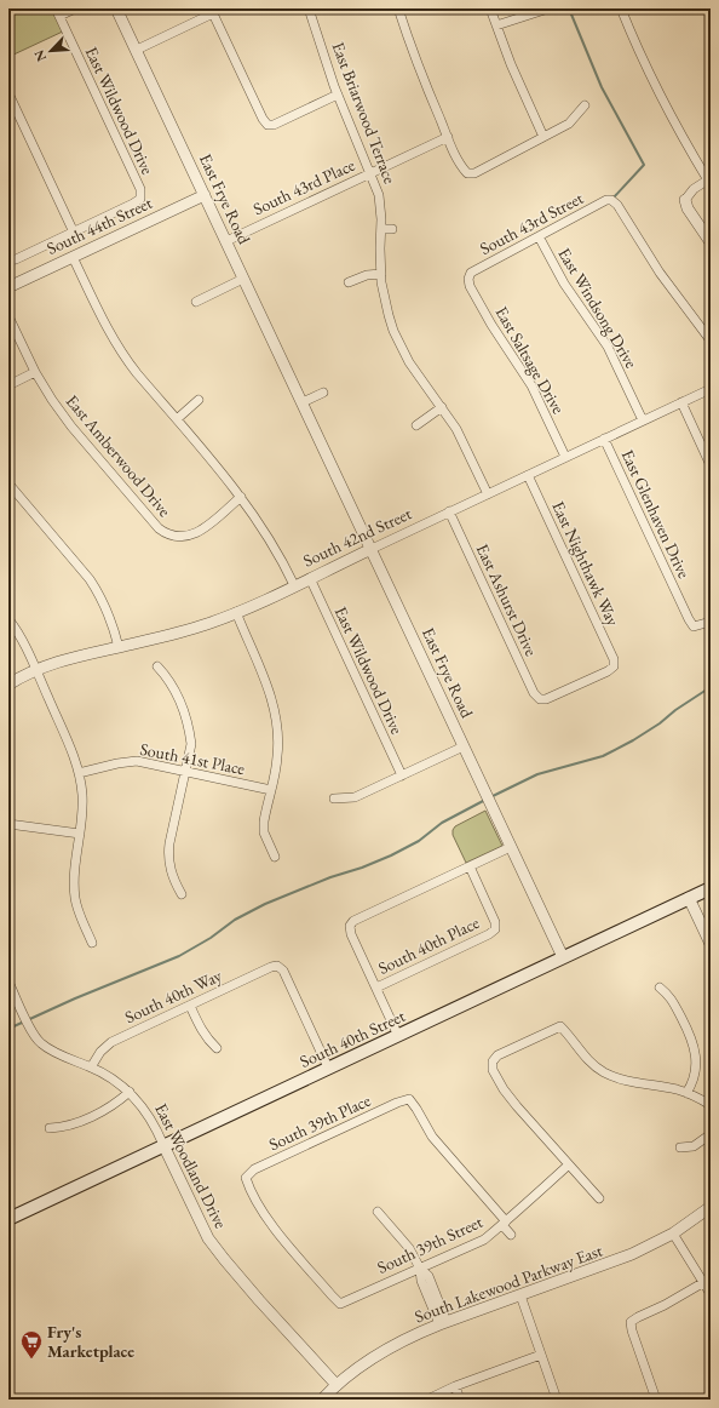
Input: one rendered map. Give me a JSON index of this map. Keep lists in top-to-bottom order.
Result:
{
  "streets": {
    "main road": ["South 40th Street"],
    "street": [
      "East Wildwood Drive",
      "East Briarwood Terrace",
      "South 43rd Place",
      "East Frye Road",
      "South 43rd Street",
      "South 44th Street",
      "East Windsong Drive",
      "East Saltsage Drive",
      "East Amberwood Drive",
      "East Glenhaven Drive",
      "South 42nd Street",
      "East Nighthawk Way",
      "East Ashurst Drive",
      "South 41st Place",
      "South 40th Place",
      "South 40th Way",
      "South 39th Place",
      "East Woodland Drive",
      "South 39th Street",
      "South Lakewood Parkway East"
    ]
  },
  "crossings": [
    ["East Wildwood Drive", "South 42nd Street"],
    ["East Briarwood Terrace", "South 43rd Place"],
    ["East Briarwood Terrace", "South 42nd Street"],
    ["South 43rd Place", "East Frye Road"],
    ["East Frye Road", "South 44th Street"],
    ["East Frye Road", "South 42nd Street"],
    ["East Frye Road", "South 40th Street"],
    ["South 43rd Street", "East Windsong Drive"],
    ["South 43rd Street", "East Saltsage Drive"],
    ["East Windsong Drive", "South 42nd Street"],
    ["East Saltsage Drive", "South 42nd Street"],
    ["East Glenhaven Drive", "South 42nd Street"],
    ["South 42nd Street", "East Nighthawk Way"],
    ["South 42nd Street", "East Ashurst Drive"],
    ["East Nighthawk Way", "East Ashurst Drive"],
    ["South 40th Way", "South 40th Street"],
    ["South 40th Way", "East Woodland Drive"],
    ["South 40th Street", "East Woodland Drive"],
    ["South 39th Place", "South 39th Street"],
    ["East Woodland Drive", "South Lakewood Parkway East"]
  ],
  "places": {
    "supermarket": ["Fry's Marketplace"]
  },
  "north": "bottom left"
}
